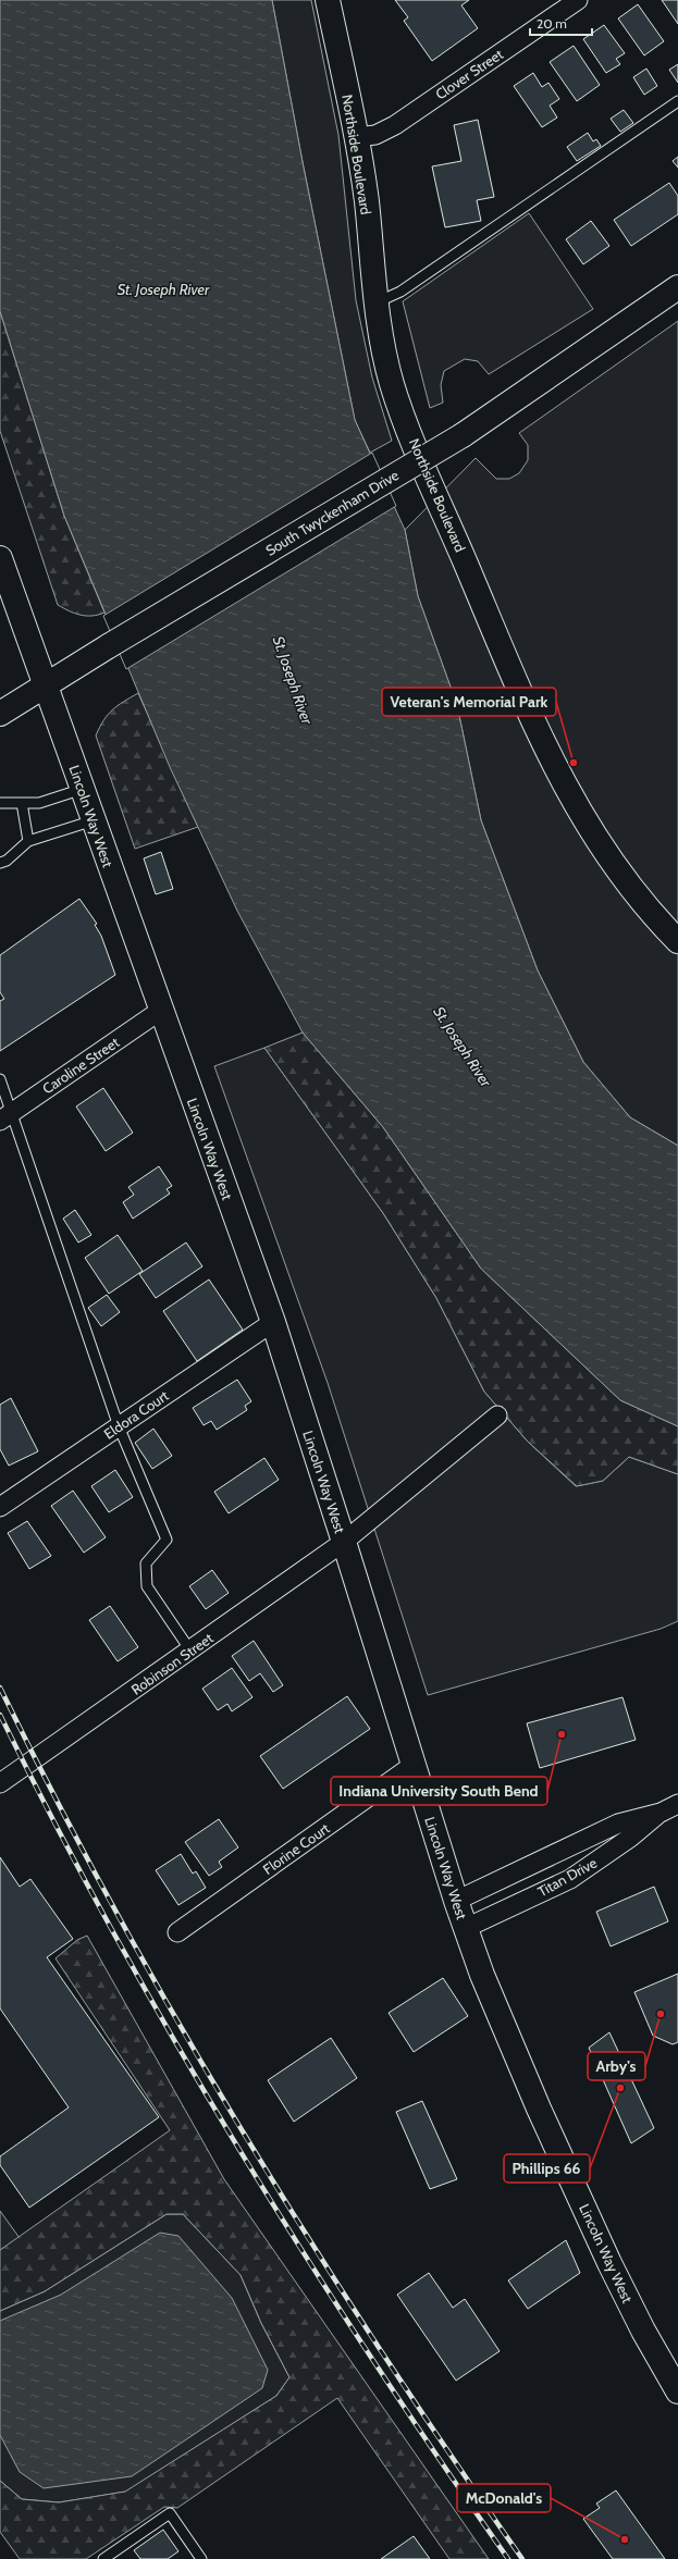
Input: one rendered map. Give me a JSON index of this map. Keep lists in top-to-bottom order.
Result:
{
  "streets": {
    "main road": ["Northside Boulevard", "South Twyckenham Drive", "Lincoln Way West"],
    "street": [
      "Clover Street",
      "Caroline Street",
      "Eldora Court",
      "Robinson Street",
      "Florine Court",
      "Titan Drive"
    ]
  },
  "crossings": [
    ["Clover Street", "Northside Boulevard"],
    ["South Twyckenham Drive", "Lincoln Way West"],
    ["Lincoln Way West", "Caroline Street"],
    ["Lincoln Way West", "Eldora Court"],
    ["Lincoln Way West", "Robinson Street"],
    ["Lincoln Way West", "Florine Court"],
    ["Lincoln Way West", "Titan Drive"]
  ],
  "water": ["St. Joseph River"],
  "places": [
    "Veteran's Memorial Park",
    "Indiana University South Bend",
    "Arby's",
    "Phillips 66",
    "McDonald's"
  ],
  "scale_bar": "20 m"
}
